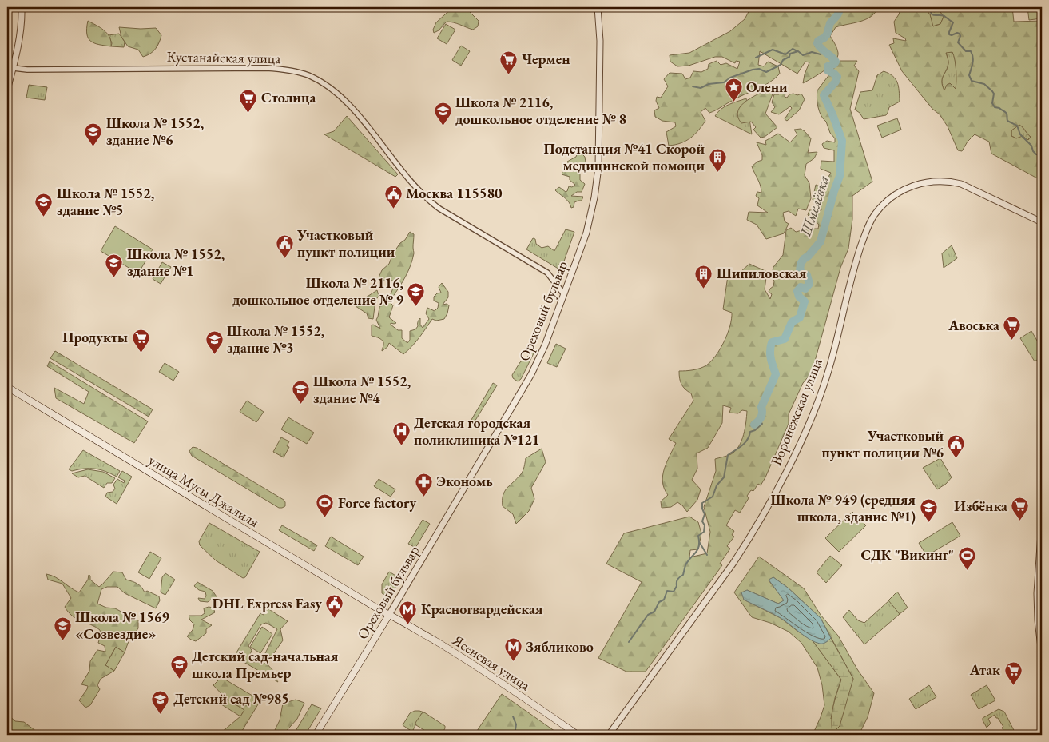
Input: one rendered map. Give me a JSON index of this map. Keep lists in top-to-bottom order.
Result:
{
  "streets": {
    "main road": ["Ореховый бульвар", "улица Мусы Джалиля", "Ясеневая улица"],
    "street": ["Кустанайская улица", "Воронежская улица"]
  },
  "crossings": [
    ["Кустанайская улица", "Ореховый бульвар"],
    ["Ореховый бульвар", "улица Мусы Джалиля"],
    ["Ореховый бульвар", "Ясеневая улица"],
    ["улица Мусы Джалиля", "Ясеневая улица"]
  ],
  "water": ["Шмелёвка"],
  "places": {
    "supermarket": [
      "Чермен",
      "Столица",
      "Авоська",
      "Продукты",
      "Избёнка",
      "Атак"
    ],
    "place": ["Олени"],
    "school or university": [
      "Школа № 2116, дошкольное отделение № 8",
      "Школа № 1552, здание №6",
      "Школа № 1552, здание №5",
      "Школа № 1552, здание №1",
      "Школа № 2116, дошкольное отделение № 9",
      "Школа № 1552, здание №3",
      "Школа № 1552, здание №4",
      "Школа № 949 (средняя школа, здание №1)",
      "Школа № 1569 «Созвездие»",
      "Детский сад-начальная школа Премьер",
      "Детский сад №985"
    ],
    "building": ["Подстанция №41 Скорой медицинской помощи", "Шипиловская"],
    "public building": [
      "Москва 115580",
      "Участковый пункт полиции",
      "Участковый пункт полиции №6",
      "DHL Express Easy"
    ],
    "hospital": ["Детская городская поликлиника №121"],
    "pharmacy": ["Экономь"],
    "sports": ["Force factory", "СДК \"Викинг\""],
    "metro station": ["Красногвардейская", "Зябликово"]
  }
}
